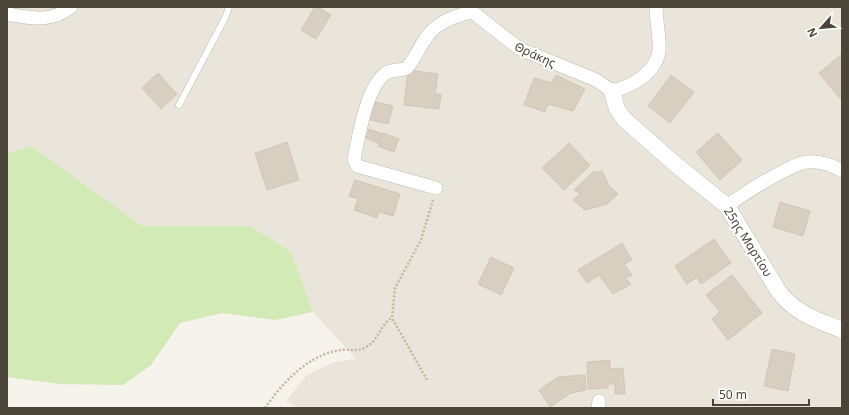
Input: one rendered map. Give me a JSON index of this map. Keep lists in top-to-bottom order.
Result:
{
  "streets": {
    "street": ["Θράκης", "25ης Μαρτίου"]
  },
  "crossings": [
    ["Θράκης", "25ης Μαρτίου"]
  ],
  "scale_bar": "50 m",
  "north": "bottom left"
}
